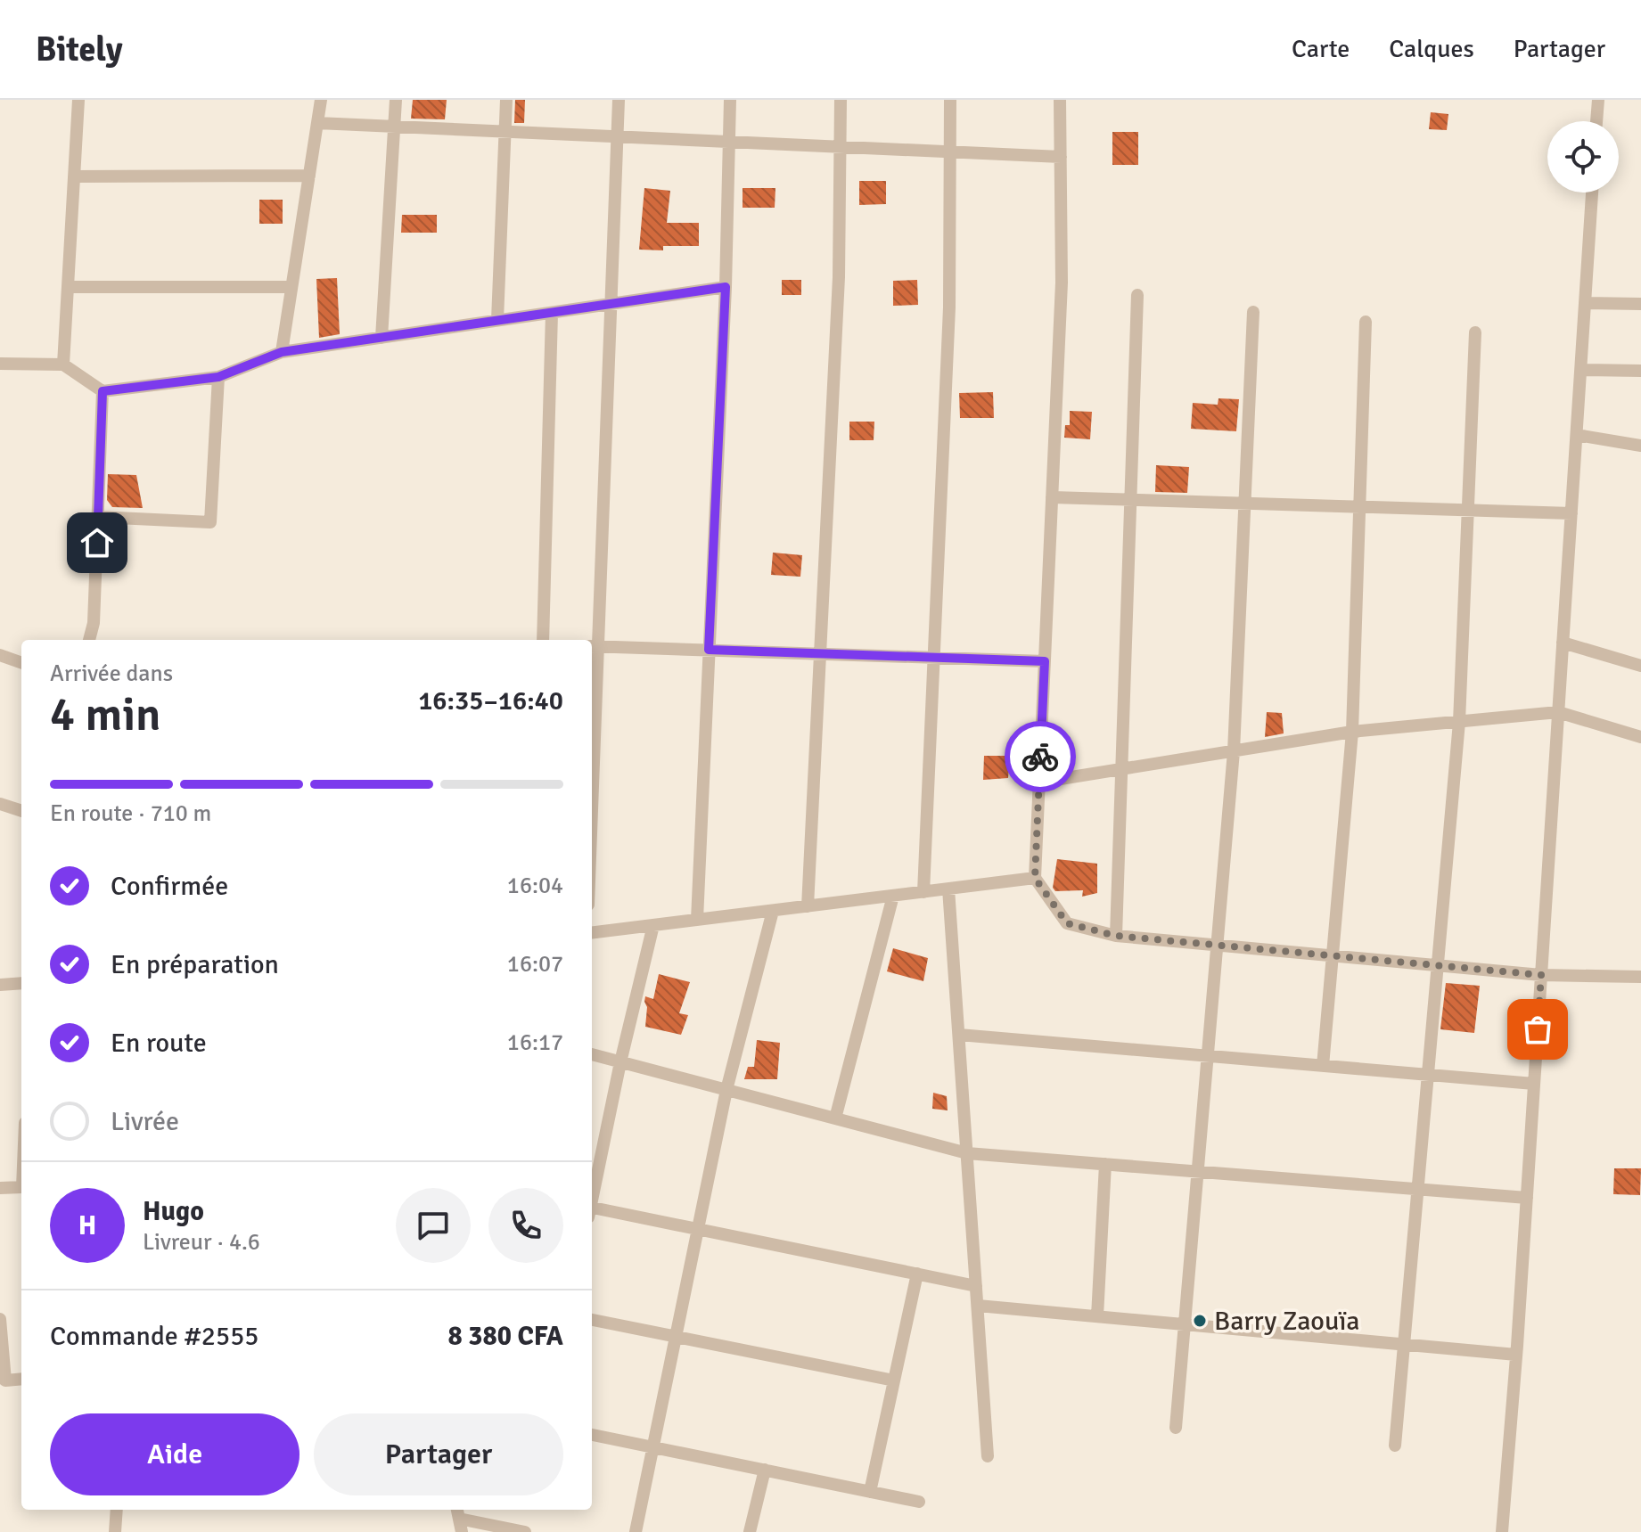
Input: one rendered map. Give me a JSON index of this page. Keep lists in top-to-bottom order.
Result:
{
  "places": ["Barry Zaouïa"],
  "page": {
    "header": "Bitely",
    "nav": ["Carte", "Calques", "Partager"],
    "heading": ["4 min", "Arrivée dans", "16:35–16:40"],
    "panel": [
      "Hugo",
      "Livreur · 4.6",
      "Commande #2555",
      "8 380 CFA"
    ],
    "bar": "En route · 710 m",
    "list": [
      ["Confirmée", "16:04"],
      ["En préparation", "16:07"],
      ["En route", "16:17"],
      "Livrée"
    ],
    "round": "H",
    "buttons": ["Aide", "Partager"]
  }
}
